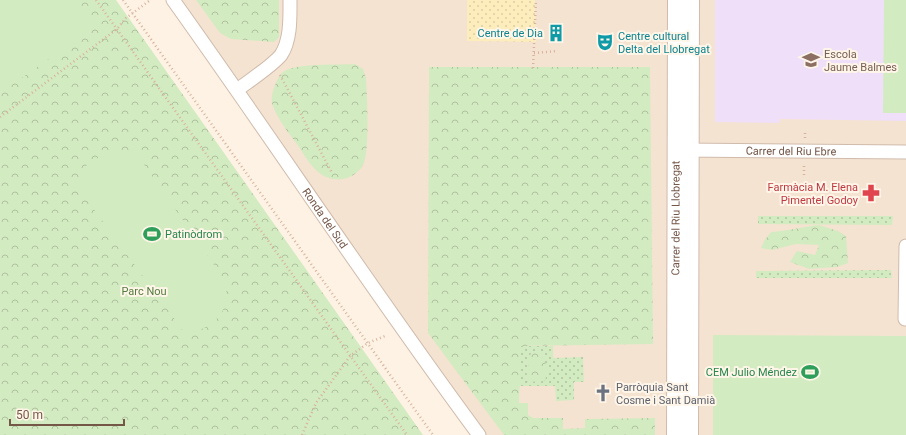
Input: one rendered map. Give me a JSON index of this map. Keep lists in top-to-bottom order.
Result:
{
  "streets": {
    "street": ["Carrer del Riu Ebre", "Ronda del Sud", "Carrer del Riu Llobregat"]
  },
  "crossings": [
    ["Carrer del Riu Ebre", "Carrer del Riu Llobregat"]
  ],
  "parks": ["Parc Nou"],
  "places": {
    "building": ["Centre de Dia"],
    "theatre": ["Centre cultural Delta del Llobregat"],
    "school or university": ["Escola Jaume Balmes"],
    "pharmacy": ["Farmàcia M. Elena Pimentel Godoy"],
    "sports": ["Patinòdrom", "CEM Julio Méndez"],
    "church": ["Parròquia Sant Cosme i Sant Damià"]
  },
  "scale_bar": "50 m"
}
